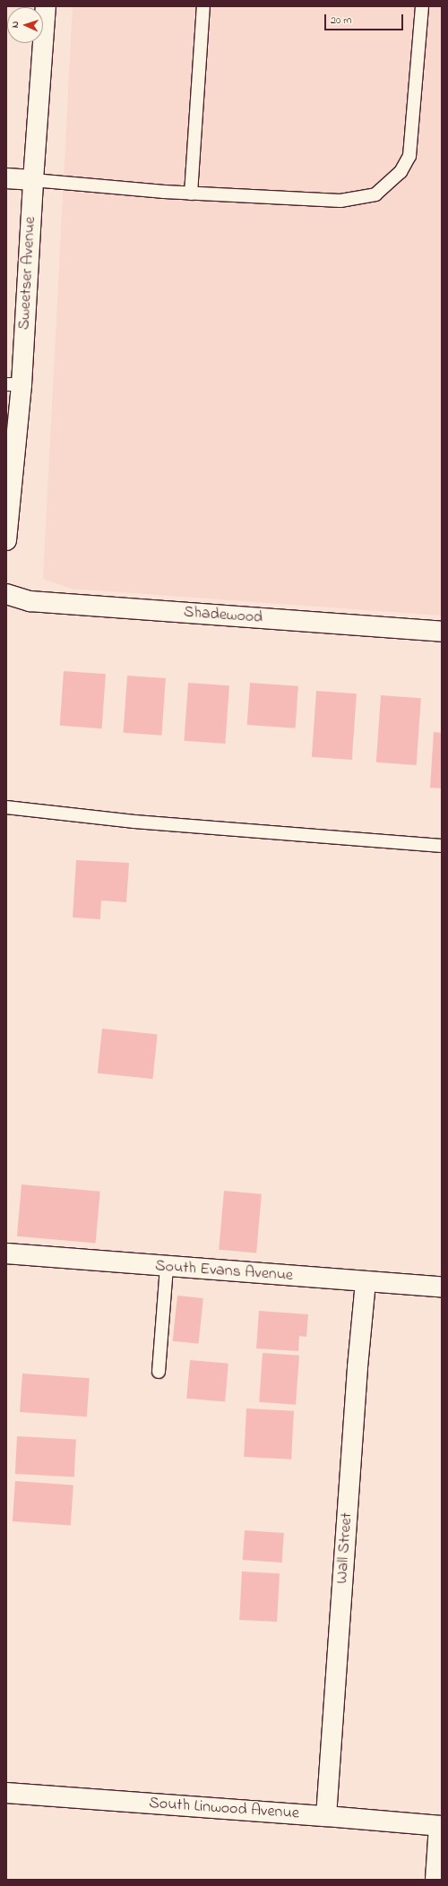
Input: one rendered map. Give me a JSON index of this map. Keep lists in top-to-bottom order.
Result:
{
  "streets": {
    "street": [
      "Sweetser Avenue",
      "Shadewood",
      "South Evans Avenue",
      "Wall Street",
      "South Linwood Avenue"
    ]
  },
  "crossings": [
    ["South Evans Avenue", "Wall Street"],
    ["Wall Street", "South Linwood Avenue"]
  ],
  "scale_bar": "20 m",
  "north": "left"
}
